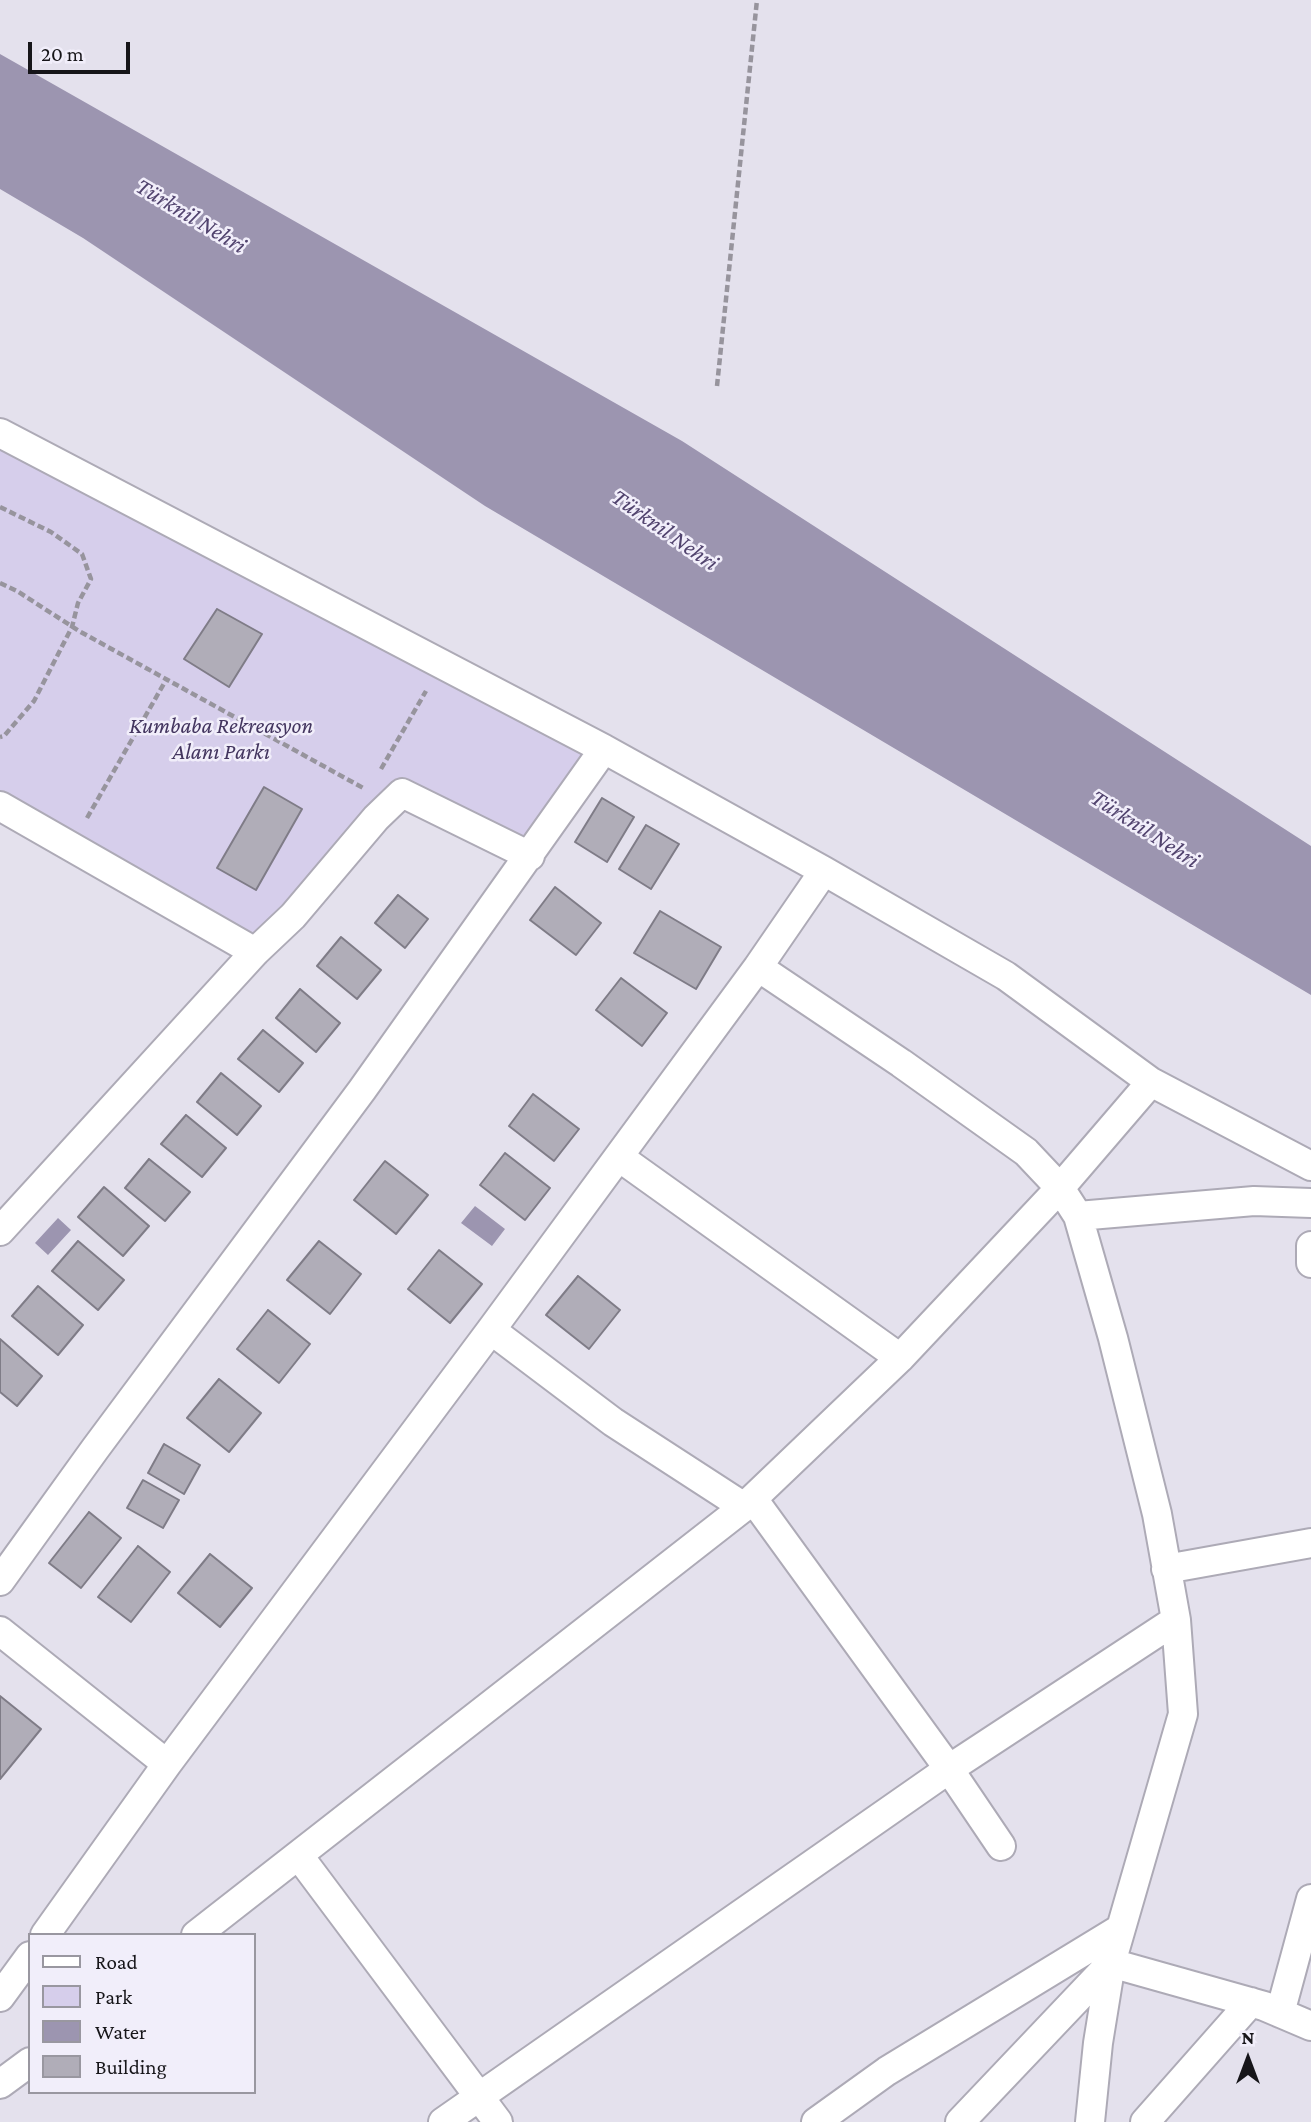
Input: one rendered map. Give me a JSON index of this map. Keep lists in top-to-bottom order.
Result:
{
  "water": ["Türknil Nehri"],
  "parks": ["Kumbaba Rekreasyon Alanı Parkı"],
  "legend": [
    "Road",
    "Park",
    "Water",
    "Building"
  ],
  "scale_bar": "20 m",
  "north": "top"
}
